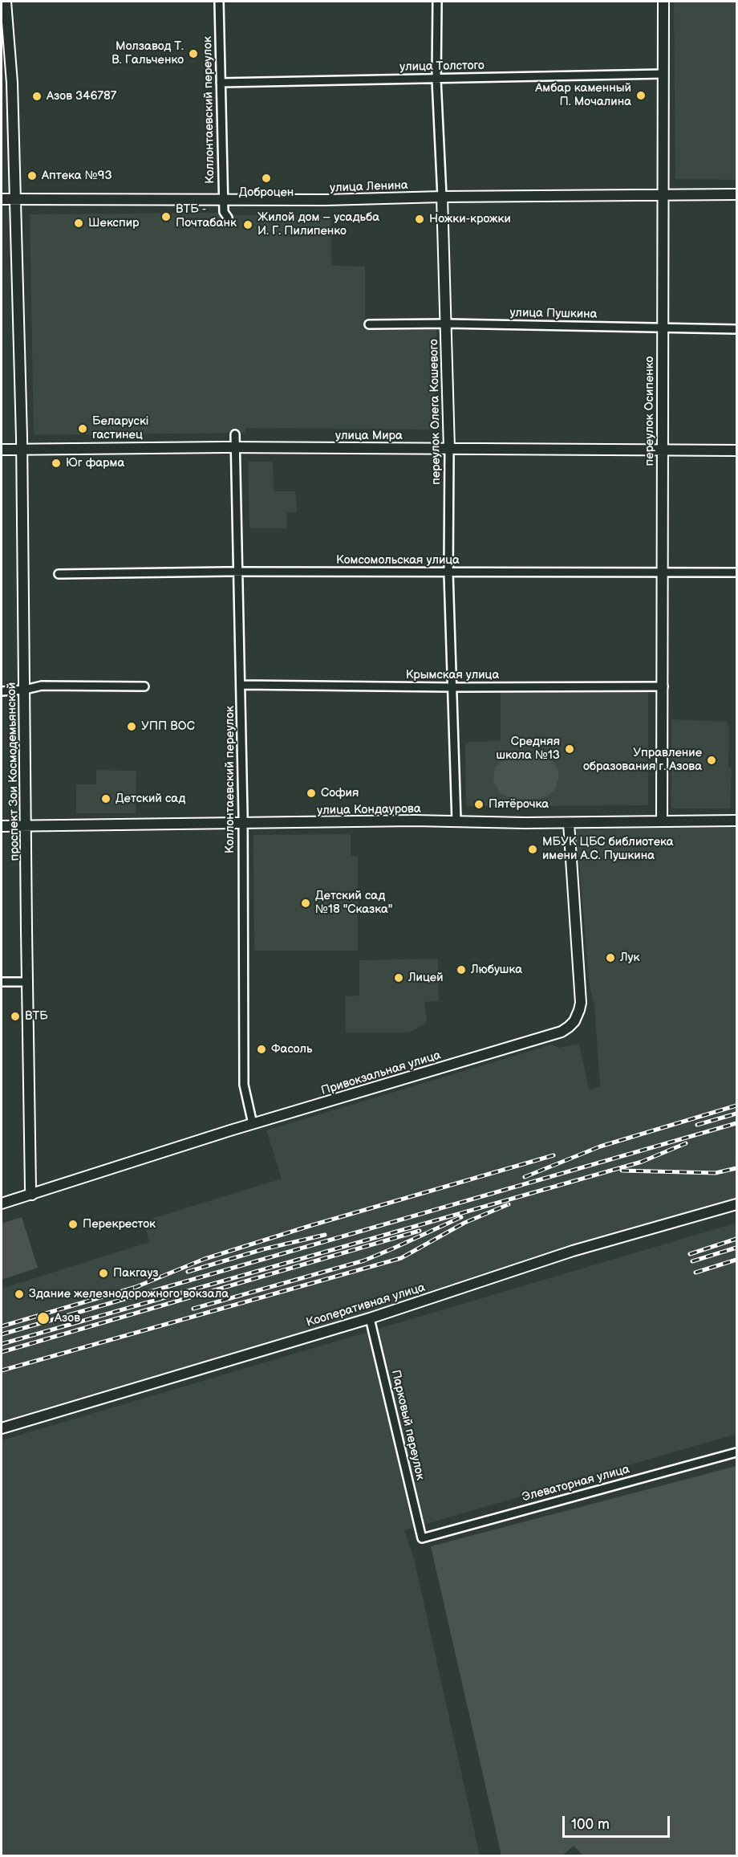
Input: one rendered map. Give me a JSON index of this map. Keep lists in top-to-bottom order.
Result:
{
  "streets": {
    "street": [
      "улица Толстого",
      "Коллонтаевский переулок",
      "улица Ленина",
      "улица Пушкина",
      "переулок Осипенко",
      "переулок Олега Кошевого",
      "улица Мира",
      "Комсомольская улица",
      "Крымская улица",
      "проспект Зои Космодемьянской",
      "улица Кондаурова",
      "Привокзальная улица",
      "Кооперативная улица",
      "Парковый переулок",
      "Элеваторная улица"
    ]
  },
  "crossings": [
    ["улица Толстого", "Коллонтаевский переулок"],
    ["улица Толстого", "переулок Осипенко"],
    ["улица Толстого", "переулок Олега Кошевого"],
    ["Коллонтаевский переулок", "улица Ленина"],
    ["Коллонтаевский переулок", "улица Мира"],
    ["Коллонтаевский переулок", "Комсомольская улица"],
    ["Коллонтаевский переулок", "Крымская улица"],
    ["Коллонтаевский переулок", "улица Кондаурова"],
    ["Коллонтаевский переулок", "Привокзальная улица"],
    ["улица Ленина", "переулок Осипенко"],
    ["улица Ленина", "переулок Олега Кошевого"],
    ["улица Ленина", "проспект Зои Космодемьянской"],
    ["улица Пушкина", "переулок Осипенко"],
    ["улица Пушкина", "переулок Олега Кошевого"],
    ["переулок Осипенко", "улица Мира"],
    ["переулок Осипенко", "Комсомольская улица"],
    ["переулок Осипенко", "Крымская улица"],
    ["переулок Осипенко", "улица Кондаурова"],
    ["переулок Олега Кошевого", "улица Мира"],
    ["переулок Олега Кошевого", "Комсомольская улица"],
    ["переулок Олега Кошевого", "Крымская улица"],
    ["переулок Олега Кошевого", "улица Кондаурова"],
    ["улица Мира", "проспект Зои Космодемьянской"],
    ["проспект Зои Космодемьянской", "улица Кондаурова"],
    ["проспект Зои Космодемьянской", "Привокзальная улица"],
    ["улица Кондаурова", "Привокзальная улица"],
    ["Кооперативная улица", "Парковый переулок"],
    ["Парковый переулок", "Элеваторная улица"]
  ],
  "places": [
    "Молзавод Т. В. Гальченко",
    "Амбар каменный П. Мочалина",
    "Азов 346787",
    "Аптека №93",
    "Доброцен",
    "ВТБ - Почтабанк",
    "Ножки-крожки",
    "Шекспир",
    "Жилой дом – усадьба И. Г. Пилипенко",
    "Беларускi гастинец",
    "Юг фарма",
    "УПП ВОС",
    "Средняя школа №13",
    "Управление образования г. Азова",
    "София",
    "Детский сад",
    "Пятёрочка",
    "МБУК ЦБС библиотека имени А.С. Пушкина",
    "Детский сад №18 \"Сказка\"",
    "Лук",
    "Любушка",
    "Лицей",
    "ВТБ",
    "Фасоль",
    "Перекресток",
    "Пакгауз",
    "Здание железнодорожного вокзала",
    "Азов"
  ],
  "scale_bar": "100 m"
}
